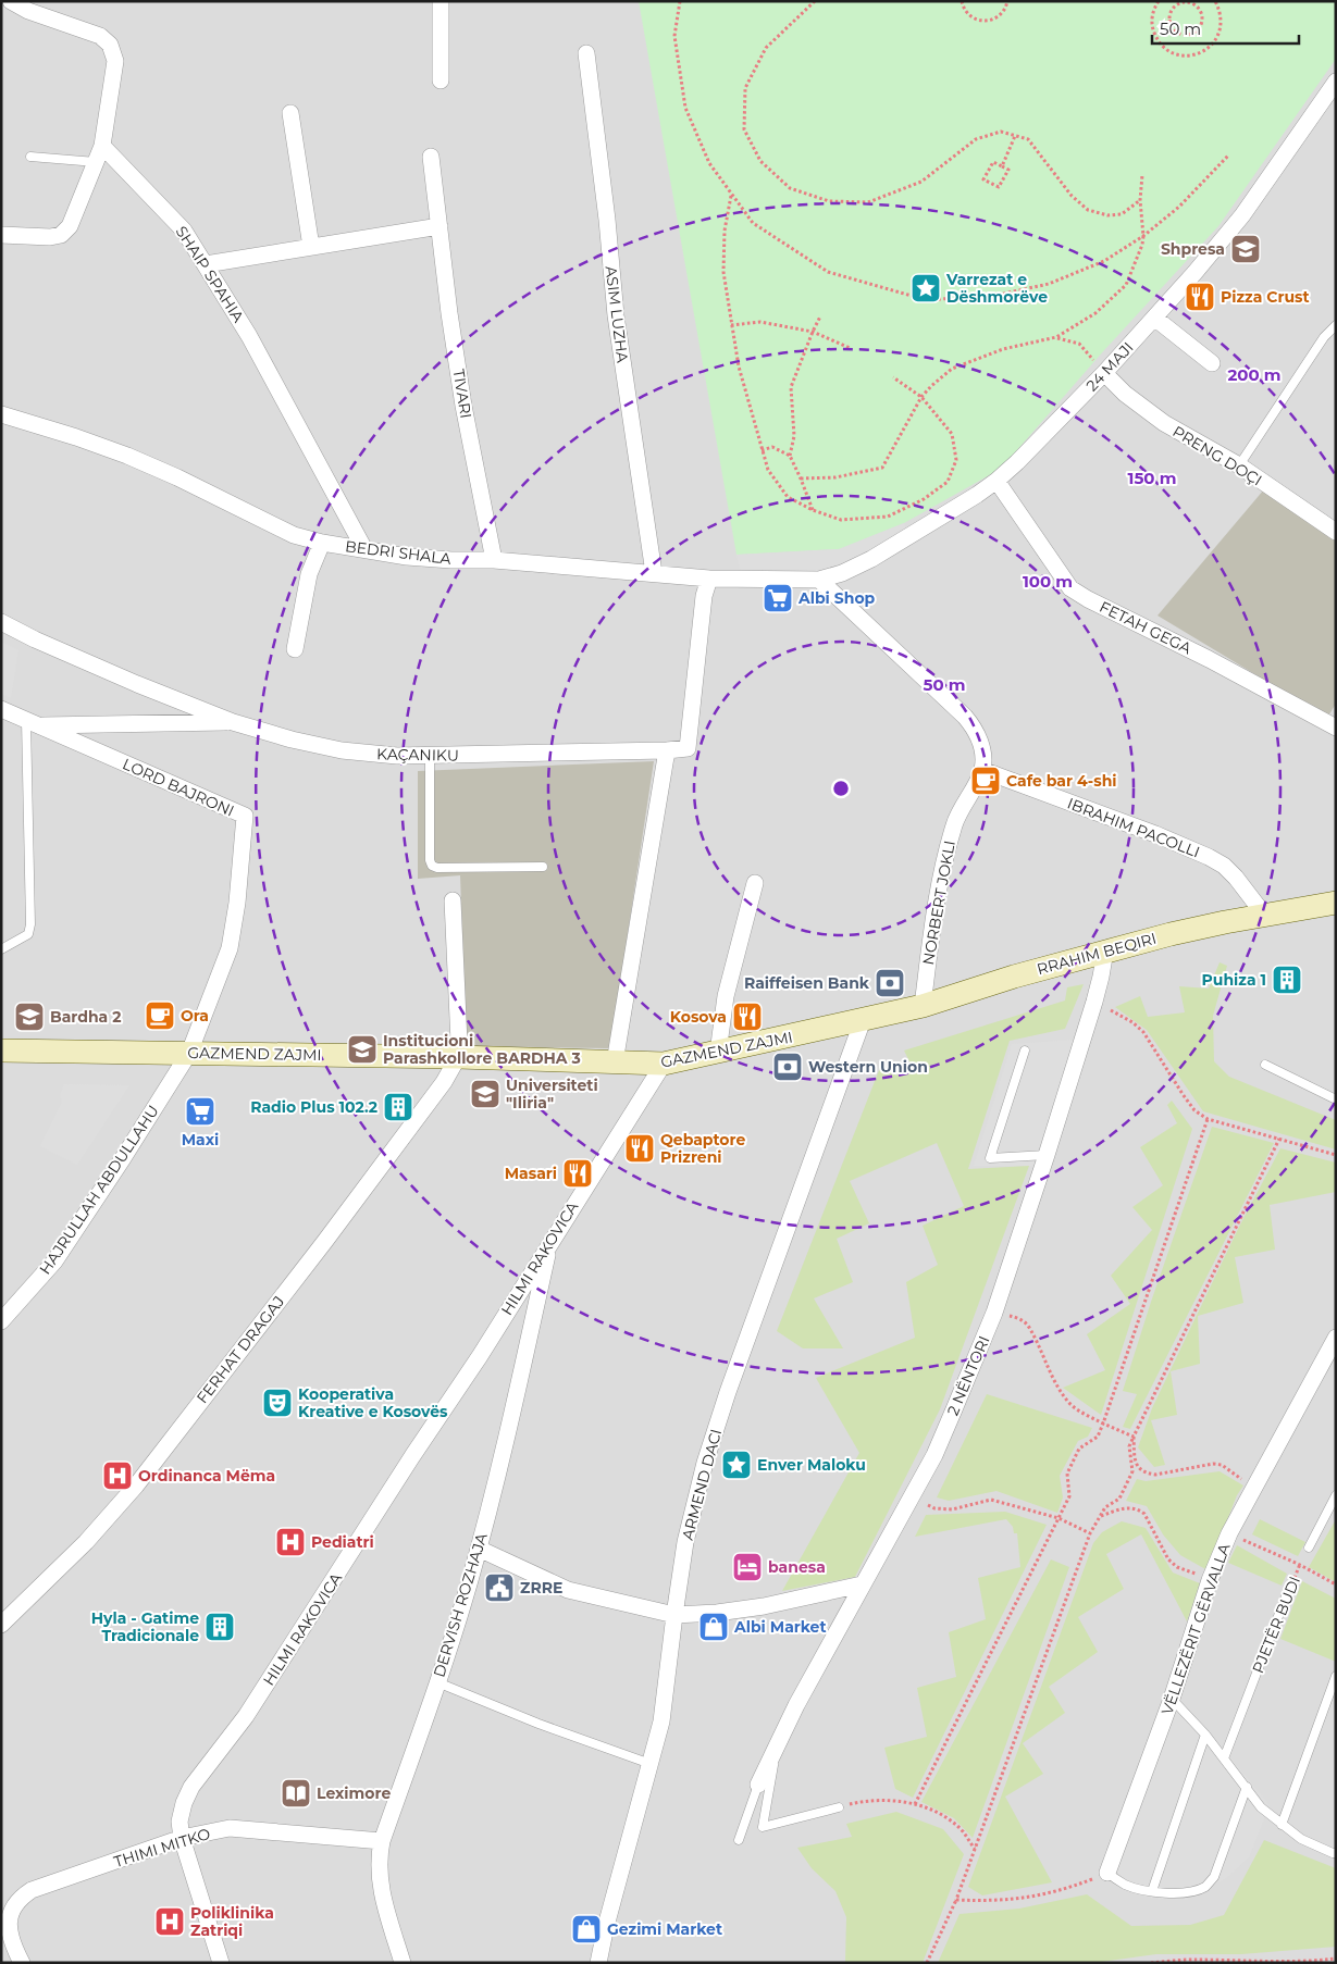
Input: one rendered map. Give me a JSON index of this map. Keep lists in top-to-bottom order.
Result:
{
  "streets": {
    "street": [
      "SHAIP SPAHIA",
      "ASIM LUZHA",
      "24 MAJI",
      "TIVARI",
      "PRENG DOÇI",
      "BEDRI SHALA",
      "FETAH GEGA",
      "KAÇANIKU",
      "LORD BAJRONI",
      "IBRAHIM PACOLLI",
      "NORBERT JOKLI",
      "RRAHIM BEQIRI",
      "GAZMEND ZAJMI",
      "HAJRULLAH ABDULLAHU",
      "HILMI RAKOVICA",
      "FERHAT DRAGAJ",
      "2 NËNTORI",
      "ARMEND DACI",
      "DERVISH ROZHAJA",
      "VËLLEZËRIT GËRVALLA",
      "THIMI MITKO"
    ],
    "lane": ["PJETËR BUDI"]
  },
  "crossings": [
    ["SHAIP SPAHIA", "BEDRI SHALA"],
    ["ASIM LUZHA", "BEDRI SHALA"],
    ["24 MAJI", "PRENG DOÇI"],
    ["24 MAJI", "BEDRI SHALA"],
    ["24 MAJI", "FETAH GEGA"],
    ["TIVARI", "BEDRI SHALA"],
    ["BEDRI SHALA", "KAÇANIKU"],
    ["KAÇANIKU", "LORD BAJRONI"],
    ["LORD BAJRONI", "GAZMEND ZAJMI"],
    ["LORD BAJRONI", "HAJRULLAH ABDULLAHU"],
    ["IBRAHIM PACOLLI", "NORBERT JOKLI"],
    ["IBRAHIM PACOLLI", "RRAHIM BEQIRI"],
    ["NORBERT JOKLI", "RRAHIM BEQIRI"],
    ["RRAHIM BEQIRI", "GAZMEND ZAJMI"],
    ["RRAHIM BEQIRI", "2 NËNTORI"],
    ["RRAHIM BEQIRI", "ARMEND DACI"],
    ["GAZMEND ZAJMI", "HAJRULLAH ABDULLAHU"],
    ["GAZMEND ZAJMI", "HILMI RAKOVICA"],
    ["GAZMEND ZAJMI", "FERHAT DRAGAJ"],
    ["GAZMEND ZAJMI", "ARMEND DACI"],
    ["HILMI RAKOVICA", "DERVISH ROZHAJA"],
    ["HILMI RAKOVICA", "THIMI MITKO"],
    ["DERVISH ROZHAJA", "THIMI MITKO"]
  ],
  "places": {
    "school or university": [
      "Shpresa",
      "Bardha 2",
      "Institucioni Parashkollore BARDHA 3",
      "Universiteti \"Iliria\""
    ],
    "place": ["Varrezat e Dëshmorëve", "Enver Maloku"],
    "restaurant": [
      "Pizza Crust",
      "Kosova",
      "Qebaptore Prizreni",
      "Masari"
    ],
    "supermarket": ["Albi Shop", "Maxi"],
    "cafe": ["Cafe bar 4-shi", "Ora"],
    "building": ["Puhiza 1", "Radio Plus 102.2", "Hyla - Gatime Tradicionale"],
    "bank": ["Raiffeisen Bank", "Western Union"],
    "theatre": ["Kooperativa Kreative e Kosovës"],
    "hospital": ["Ordinanca Mëma", "Pediatri", "Poliklinika Zatriqi"],
    "hotel": ["banesa"],
    "public building": ["ZRRE"],
    "shop": ["Albi Market", "Gezimi Market"],
    "library": ["Leximore"]
  },
  "scale_bar": "50 m",
  "rings": [
    "200 m",
    "150 m",
    "100 m",
    "50 m"
  ]
}
